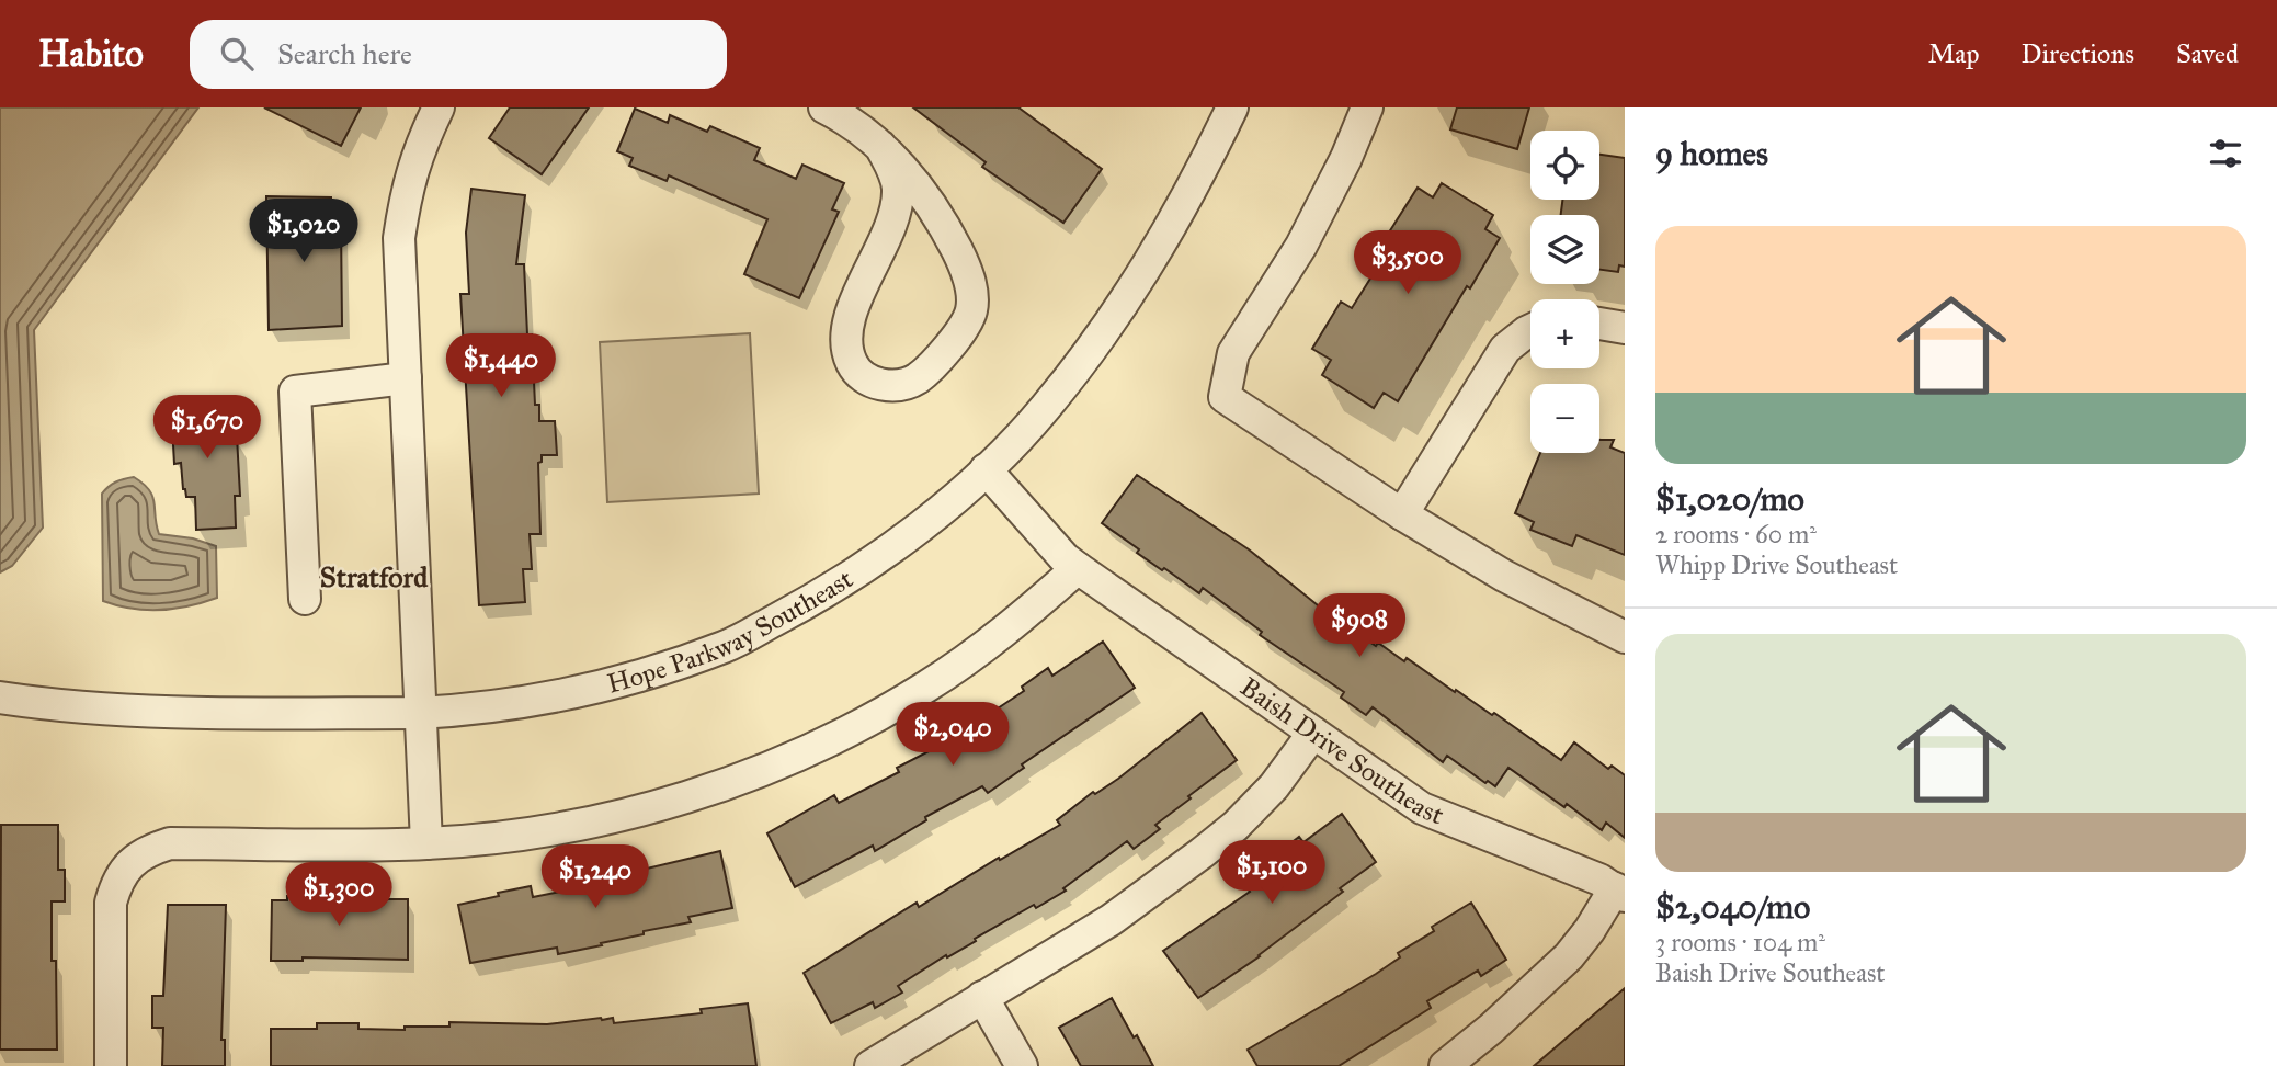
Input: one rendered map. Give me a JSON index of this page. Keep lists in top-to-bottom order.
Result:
{
  "streets": {
    "street": ["Hope Parkway Southeast", "Baish Drive Southeast"]
  },
  "crossings": [
    ["Hope Parkway Southeast", "Baish Drive Southeast"]
  ],
  "districts": ["Stratford"],
  "page": {
    "header": "Habito",
    "search": "Search here",
    "nav": ["Map", "Directions", "Saved"],
    "heading": "9 homes",
    "map_buttons": ["+", "−"],
    "price": [
      "$1,020",
      "$3,500",
      "$1,440",
      "$1,670",
      "$908",
      "$2,040",
      "$1,100",
      "$1,240",
      "$1,300"
    ],
    "list": [
      {
        "name": "$1,020/mo",
        "note": "2 rooms · 60 m² · Whipp Drive Southeast"
      },
      {
        "name": "$2,040/mo",
        "note": "3 rooms · 104 m² · Baish Drive Southeast"
      }
    ]
  }
}
